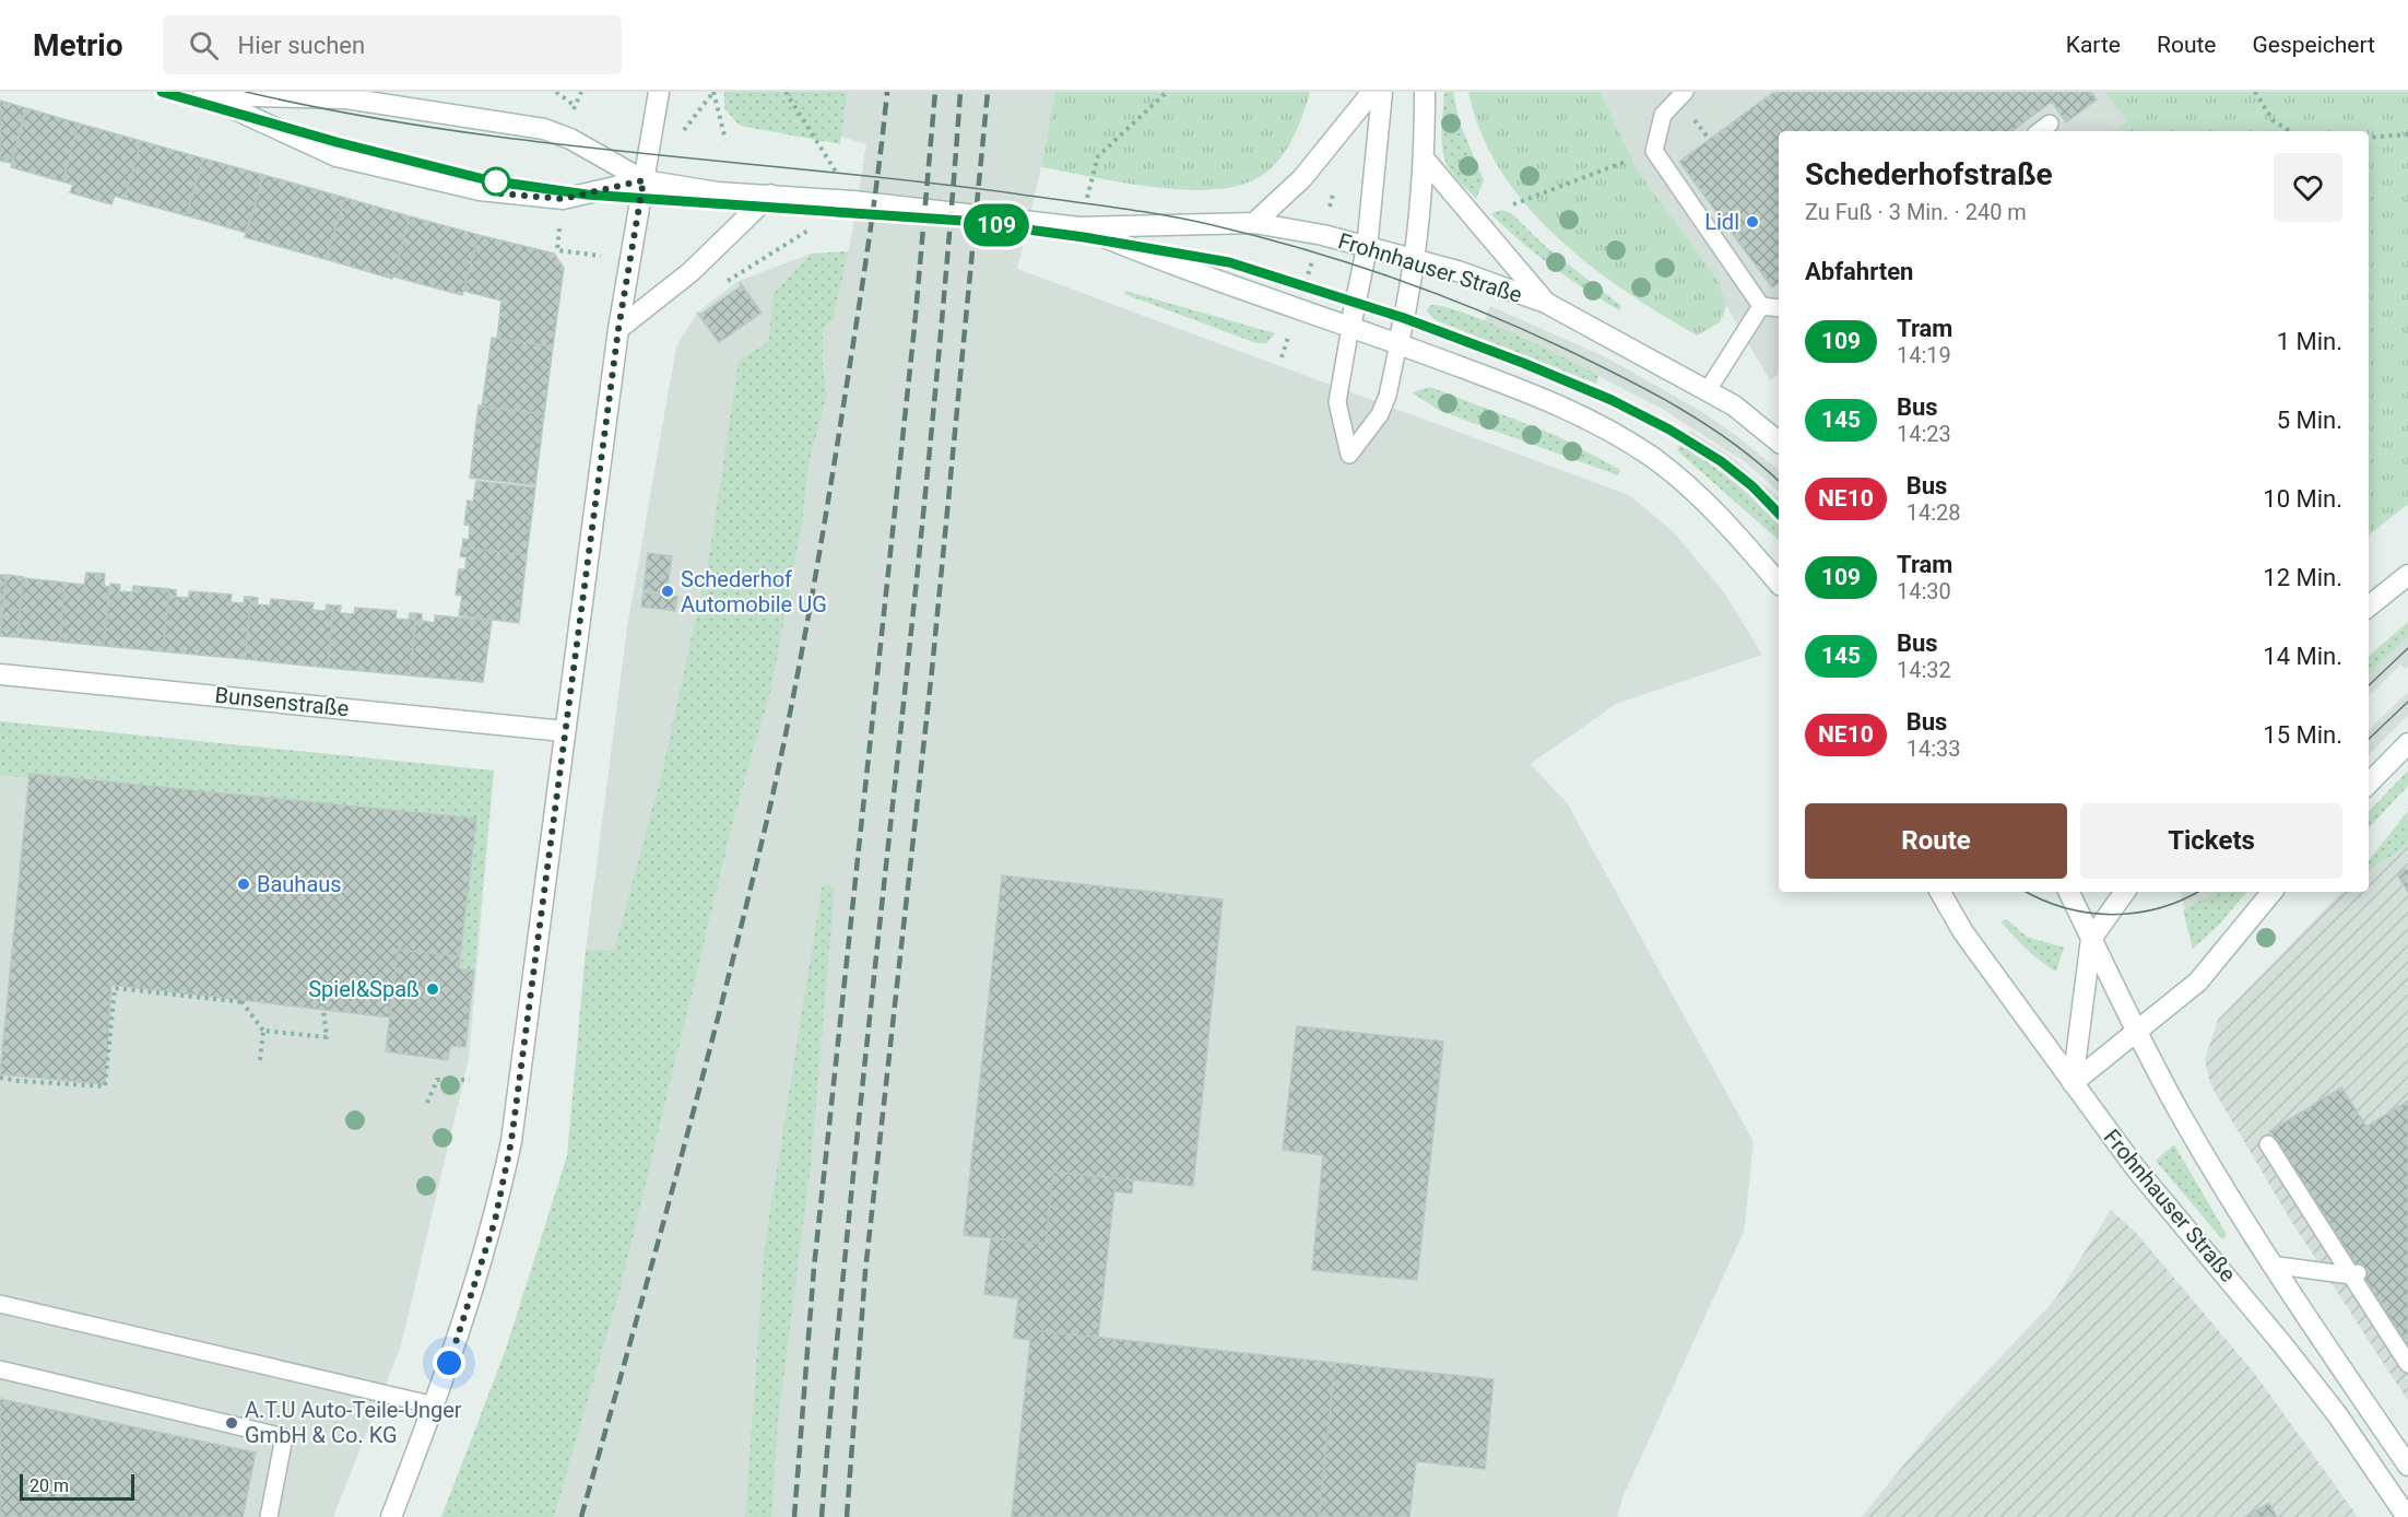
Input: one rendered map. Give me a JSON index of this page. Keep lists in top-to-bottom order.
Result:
{
  "streets": {
    "main road": ["Frohnhauser Straße", "Bunsenstraße"]
  },
  "places": [
    "Lidl",
    "Schederhof Automobile UG",
    "Bauhaus",
    "Spiel&Spaß",
    "A.T.U Auto-Teile-Unger GmbH & Co. KG"
  ],
  "lines": ["tram line 109"],
  "scale_bar": "20 m",
  "page": {
    "header": "Metrio",
    "search": "Hier suchen",
    "nav": ["Karte", "Route", "Gespeichert"],
    "on_map": "109",
    "heading": [
      ["Schederhofstraße", "Zu Fuß · 3 Min. · 240 m"],
      "Abfahrten"
    ],
    "list": [
      {
        "mark": "109",
        "name": "Tram",
        "note": "14:19",
        "value": "1 Min."
      },
      {
        "mark": "145",
        "name": "Bus",
        "note": "14:23",
        "value": "5 Min."
      },
      {
        "mark": "NE10",
        "name": "Bus",
        "note": "14:28",
        "value": "10 Min."
      },
      {
        "mark": "109",
        "name": "Tram",
        "note": "14:30",
        "value": "12 Min."
      },
      {
        "mark": "145",
        "name": "Bus",
        "note": "14:32",
        "value": "14 Min."
      },
      {
        "mark": "NE10",
        "name": "Bus",
        "note": "14:33",
        "value": "15 Min."
      }
    ],
    "buttons": ["Route", "Tickets"],
    "scale": "20 m"
  }
}
